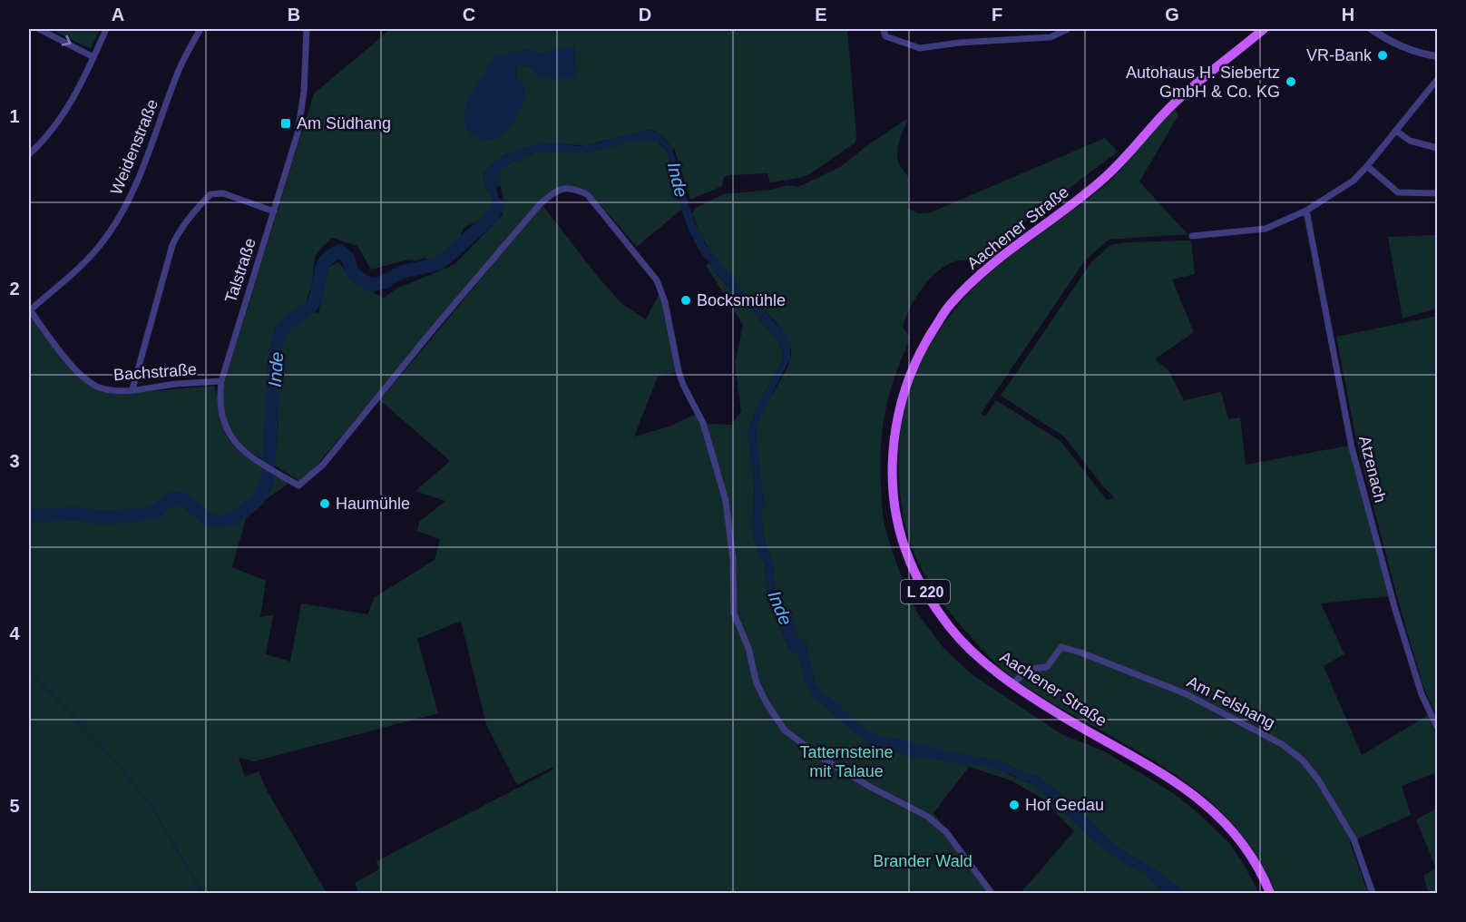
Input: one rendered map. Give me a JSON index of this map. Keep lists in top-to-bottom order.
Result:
{
  "streets": {
    "main road": ["Aachener Straße", "L 220"],
    "street": [
      "Weidenstraße",
      "Talstraße",
      "Bachstraße",
      "Atzenach",
      "Am Felshang"
    ]
  },
  "crossings": [
    ["Weidenstraße", "Bachstraße"],
    ["Aachener Straße", "Am Felshang"],
    ["Talstraße", "Bachstraße"]
  ],
  "water": ["Inde"],
  "parks": ["Tatternsteine mit Talaue", "Brander Wald"],
  "places": {
    "other": [
      "VR-Bank",
      "Autohaus H. Siebertz GmbH & Co. KG",
      "Bocksmühle",
      "Haumühle",
      "Hof Gedau"
    ],
    "transit": ["Am Südhang"]
  },
  "grid": {
    "columns": [
      "A",
      "B",
      "C",
      "D",
      "E",
      "F",
      "G",
      "H"
    ],
    "rows": [
      "1",
      "2",
      "3",
      "4",
      "5"
    ]
  }
}
